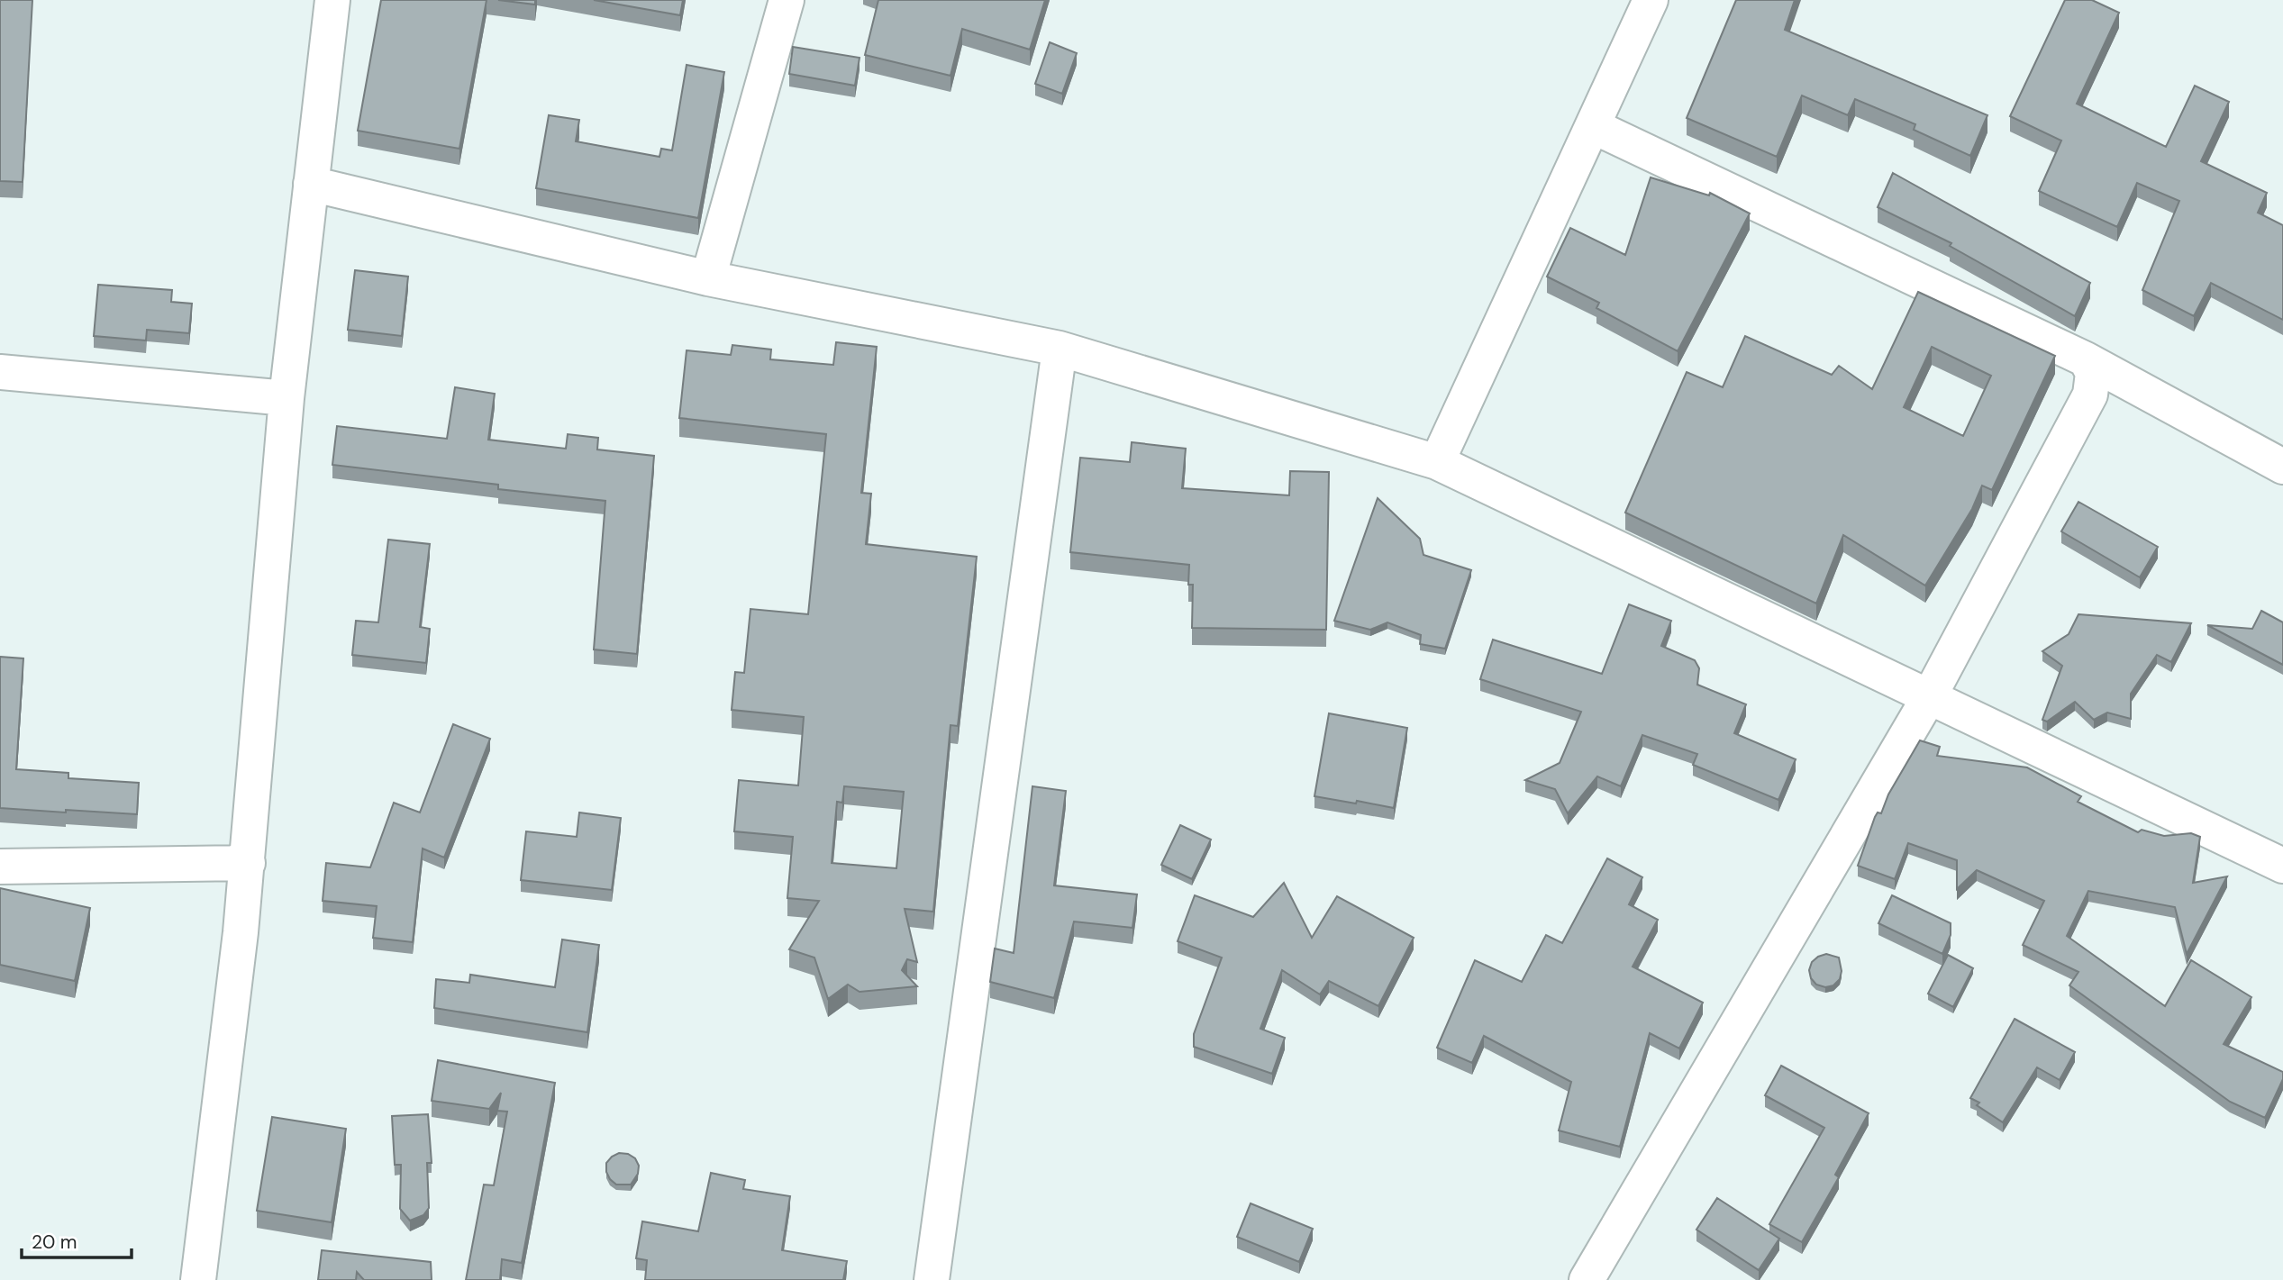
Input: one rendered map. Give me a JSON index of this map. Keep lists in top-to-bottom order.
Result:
{
  "scale_bar": "20 m"
}
